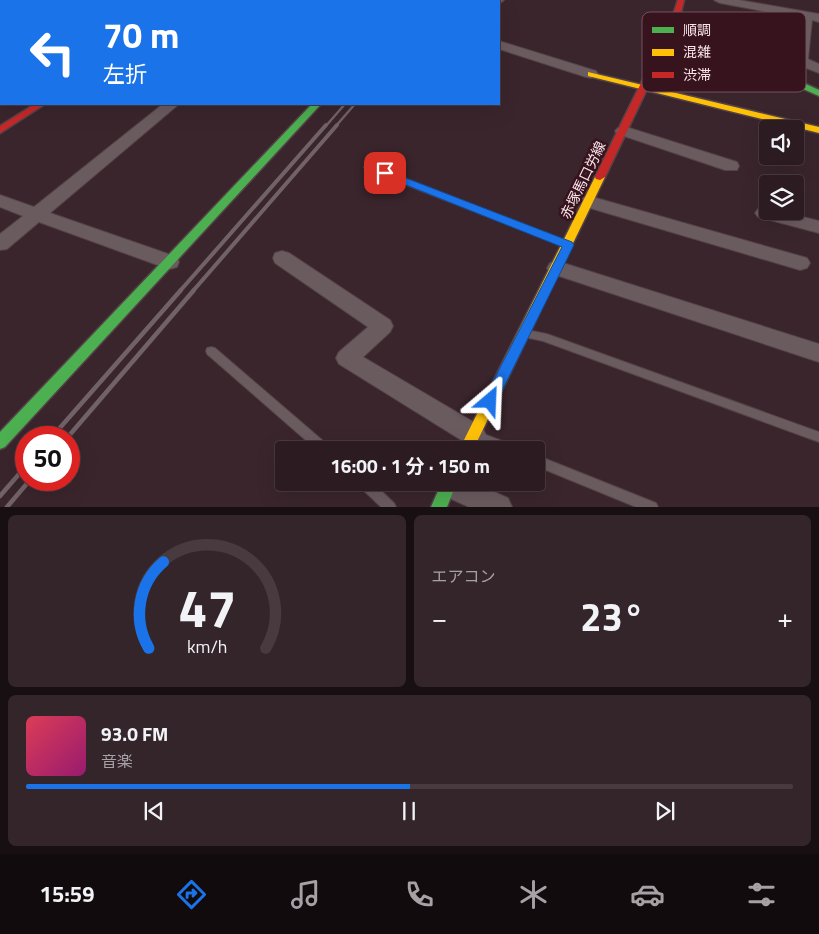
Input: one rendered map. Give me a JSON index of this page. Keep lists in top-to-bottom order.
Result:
{
  "streets": {
    "street": ["赤塚馬口労線"]
  },
  "legend": ["順調", "混雑", "渋滞"],
  "page": {
    "turn": ["70 m", "左折"],
    "limit": "50",
    "trip": "16:00 · 1 分 · 150 m",
    "tile": "エアコン",
    "heat": ["−", "23°", "+"],
    "song": ["93.0 FM", "音楽"],
    "tabs": "15:59",
    "gauge": ["47", "km/h"]
  }
}
